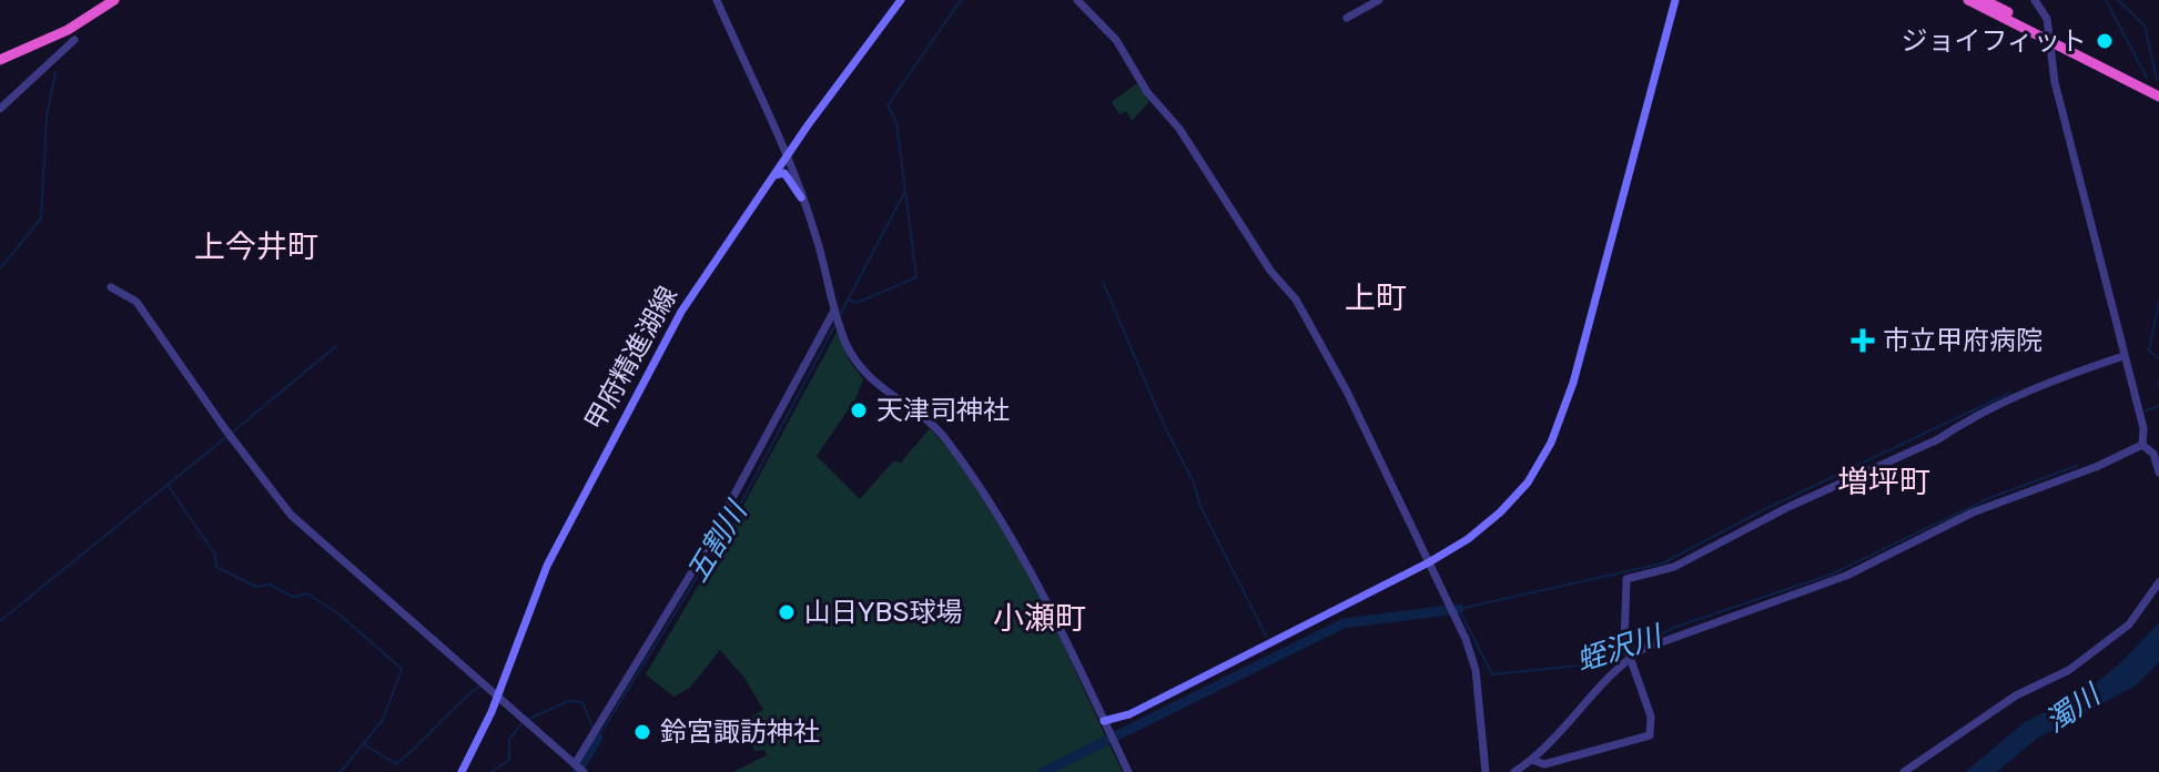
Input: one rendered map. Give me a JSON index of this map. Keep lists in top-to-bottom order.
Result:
{
  "streets": {
    "main road": ["甲府精進湖線"]
  },
  "districts": [
    "上今井町",
    "上町",
    "増坪町",
    "小瀬町"
  ],
  "water": ["五割川", "蛭沢川", "濁川"],
  "places": {
    "other": [
      "ジョイフィット",
      "天津司神社",
      "山日YBS球場",
      "鈴宮諏訪神社"
    ],
    "health": ["市立甲府病院"]
  }
}
